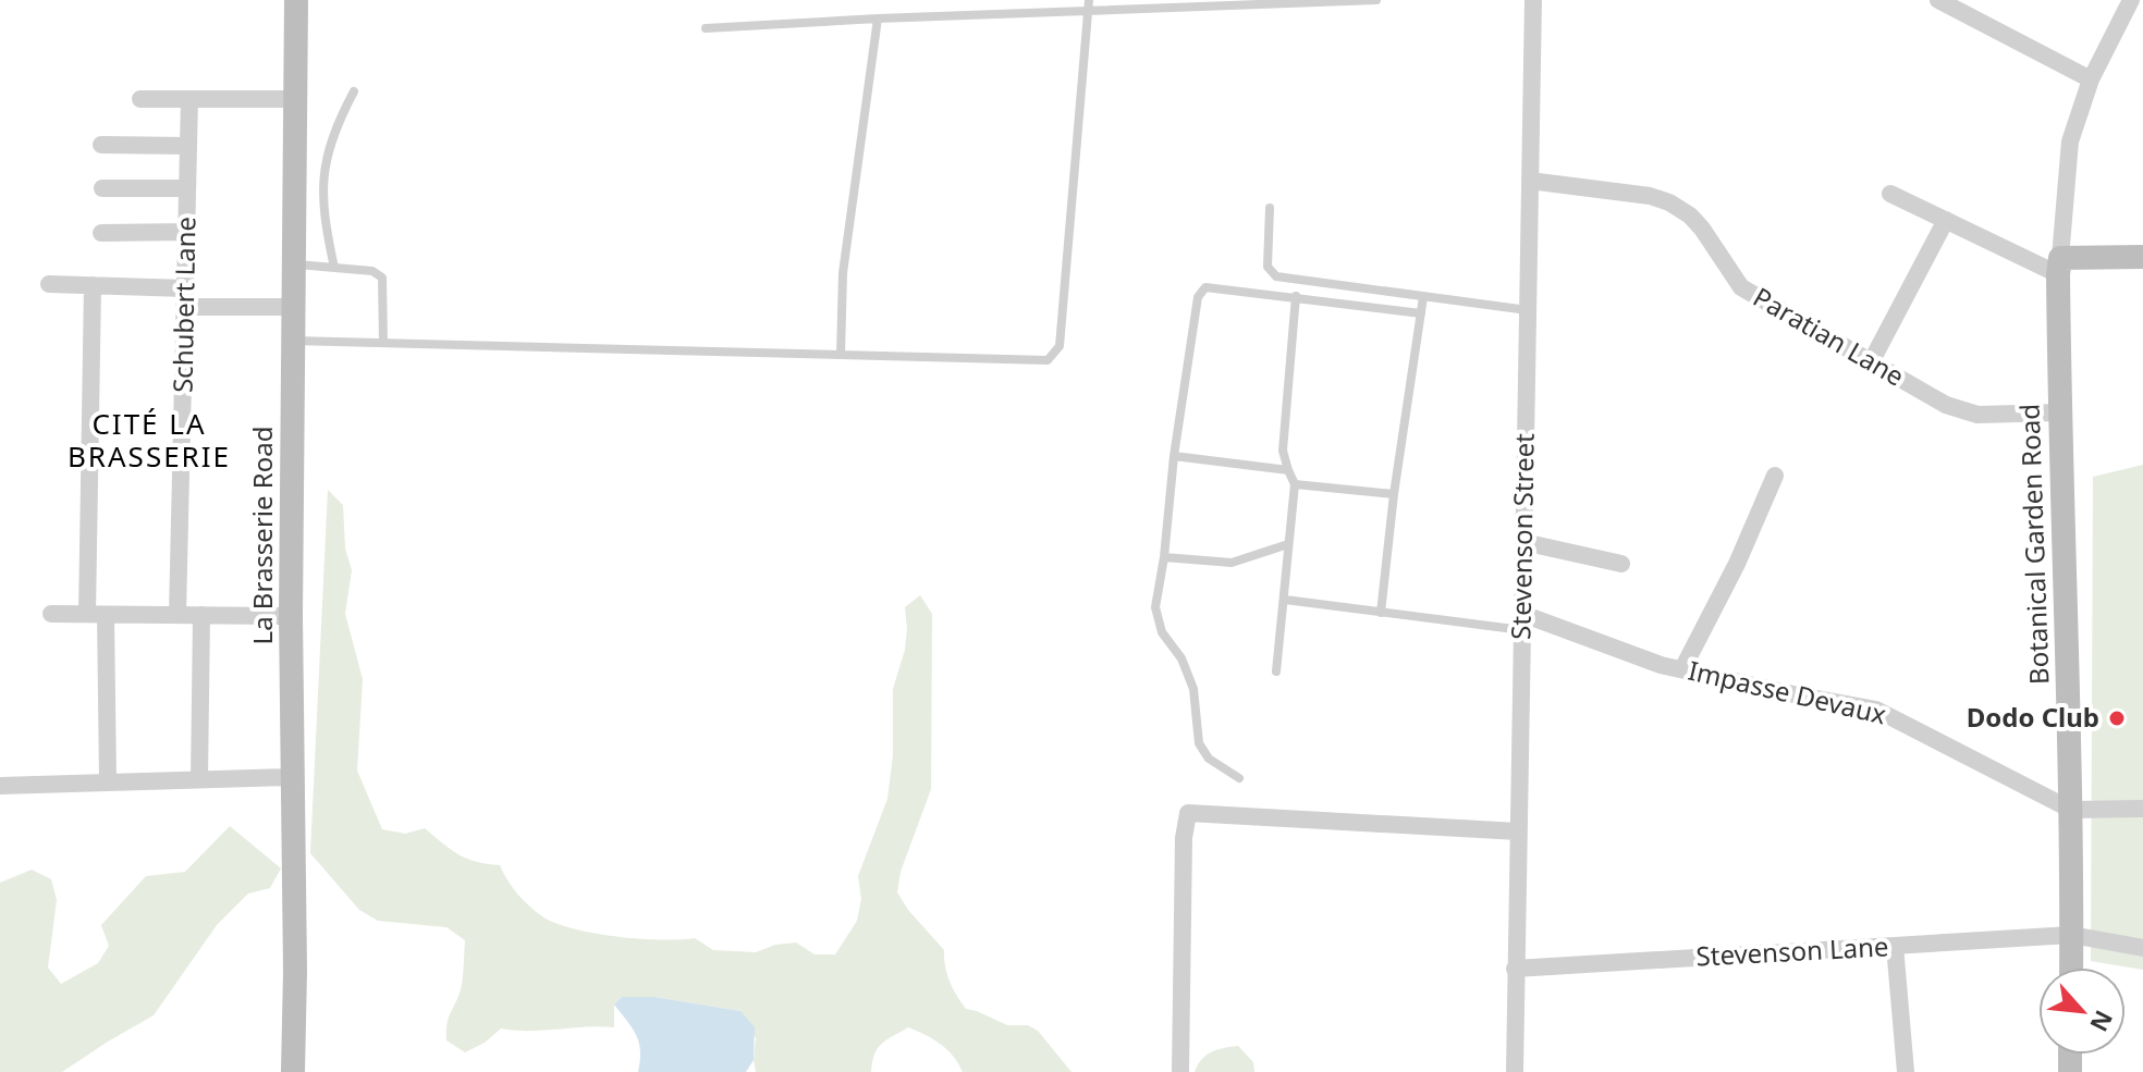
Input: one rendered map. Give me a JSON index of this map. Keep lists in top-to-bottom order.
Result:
{
  "streets": {
    "main road": ["La Brasserie Road", "Botanical Garden Road"],
    "street": [
      "Schubert Lane",
      "Paratian Lane",
      "Stevenson Street",
      "Impasse Devaux",
      "Stevenson Lane"
    ]
  },
  "crossings": [
    ["Paratian Lane", "Stevenson Street"],
    ["Paratian Lane", "Botanical Garden Road"],
    ["Stevenson Street", "Impasse Devaux"],
    ["Stevenson Street", "Stevenson Lane"],
    ["Botanical Garden Road", "Impasse Devaux"],
    ["Botanical Garden Road", "Stevenson Lane"]
  ],
  "districts": ["CITÉ LA BRASSERIE"],
  "places": ["Dodo Club"],
  "north": "bottom right"
}
